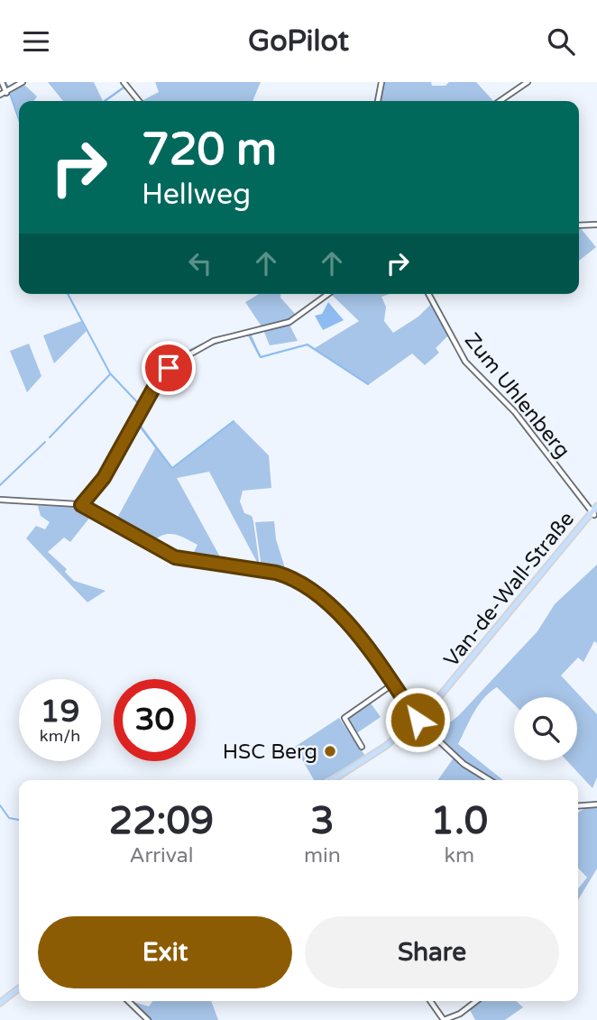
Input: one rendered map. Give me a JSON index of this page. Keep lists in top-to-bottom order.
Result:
{
  "streets": {
    "main road": ["Van-de-Wall-Straße"],
    "street": ["Zum Uhlenberg"]
  },
  "crossings": [
    ["Zum Uhlenberg", "Van-de-Wall-Straße"]
  ],
  "places": ["HSC Berg"],
  "page": {
    "header": "GoPilot",
    "turn": ["720 m", "Hellweg"],
    "speed": "19 km/h",
    "limit": "30",
    "eta": [
      "22:09",
      "Arrival",
      "3",
      "min",
      "1.0",
      "km"
    ],
    "buttons": ["Exit", "Share"]
  }
}
